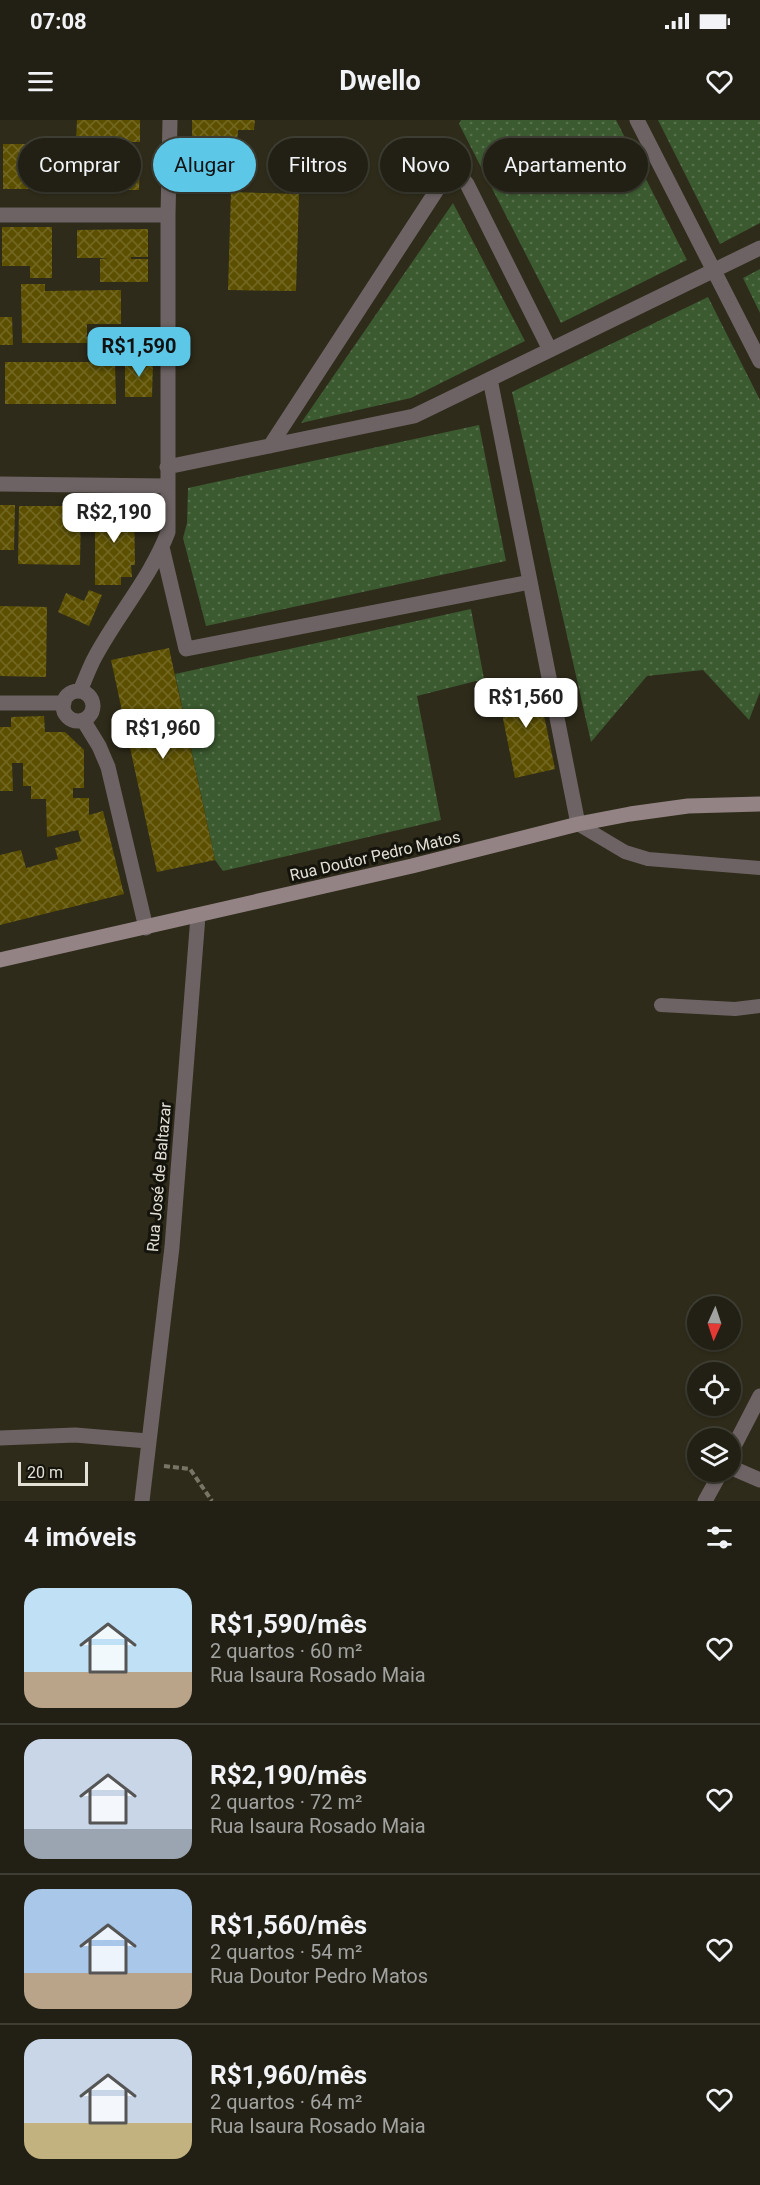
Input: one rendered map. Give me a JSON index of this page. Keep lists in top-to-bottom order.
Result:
{
  "streets": {
    "main road": ["Rua Doutor Pedro Matos"],
    "street": ["Rua José de Baltazar"]
  },
  "crossings": [
    ["Rua Doutor Pedro Matos", "Rua José de Baltazar"]
  ],
  "scale_bar": "20 m",
  "north": "bottom",
  "page": {
    "status": "07:08",
    "header": "Dwello",
    "chip": [
      "Comprar",
      "Alugar",
      "Filtros",
      "Novo",
      "Apartamento"
    ],
    "price": [
      "R$1,590",
      "R$2,190",
      "R$1,560",
      "R$1,960"
    ],
    "scale": "20 m",
    "heading": "4 imóveis",
    "list": [
      {
        "name": "R$1,590/mês",
        "note": "2 quartos · 60 m² · Rua Isaura Rosado Maia"
      },
      {
        "name": "R$2,190/mês",
        "note": "2 quartos · 72 m² · Rua Isaura Rosado Maia"
      },
      {
        "name": "R$1,560/mês",
        "note": "2 quartos · 54 m² · Rua Doutor Pedro Matos"
      },
      {
        "name": "R$1,960/mês",
        "note": "2 quartos · 64 m² · Rua Isaura Rosado Maia"
      }
    ]
  }
}
